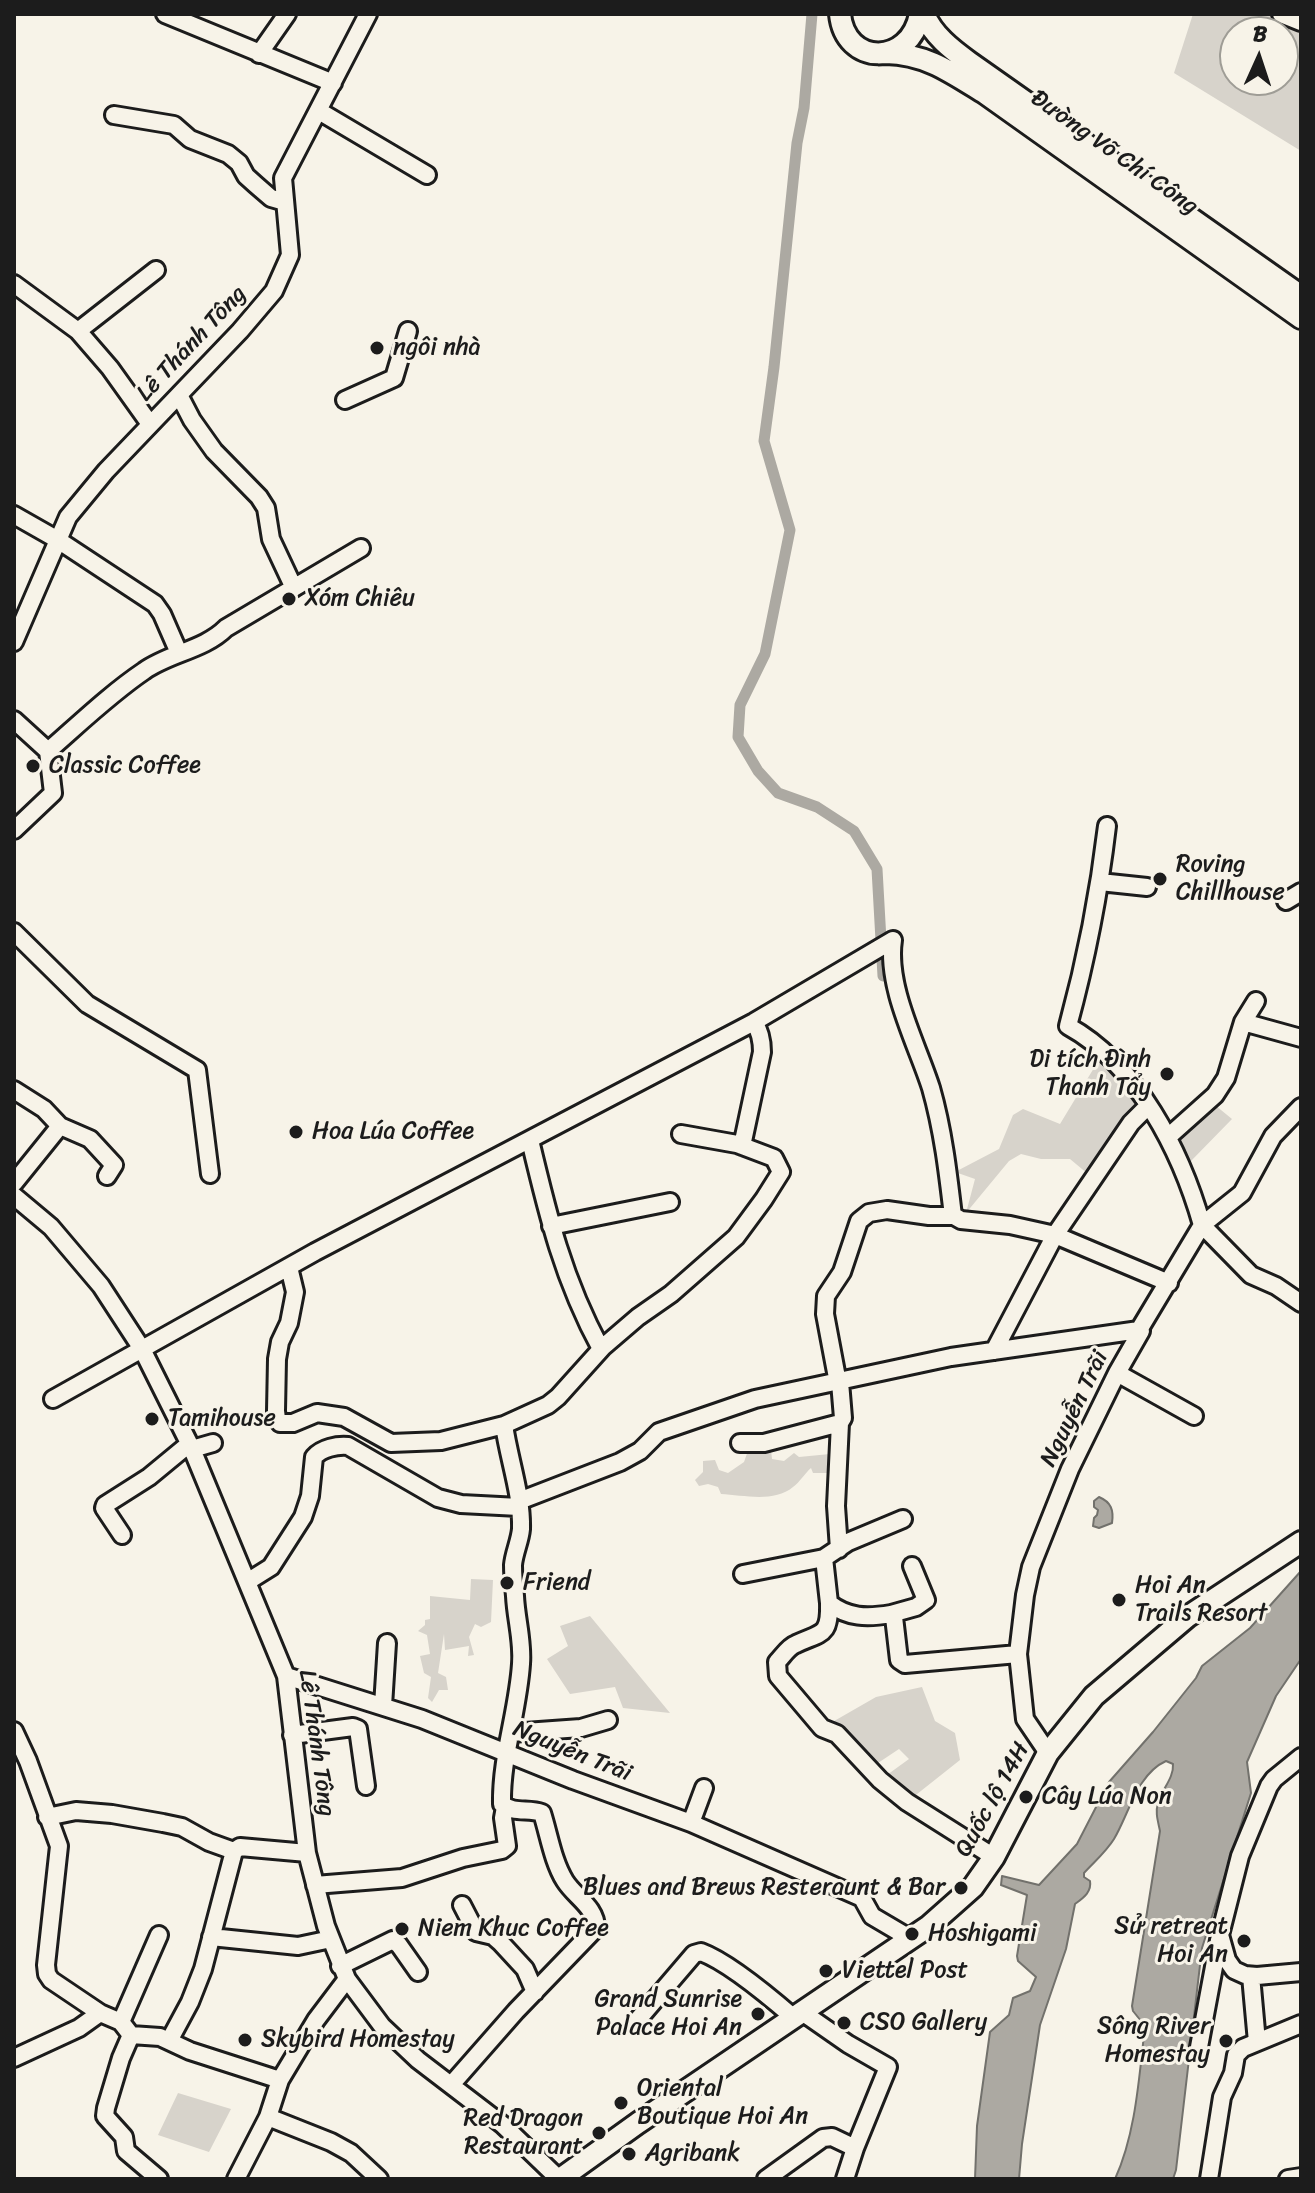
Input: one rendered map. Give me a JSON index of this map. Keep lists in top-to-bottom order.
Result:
{
  "streets": {
    "main road": ["Đường Võ Chí Công", "Quốc lộ 14H"],
    "street": ["Lê Thánh Tông", "Nguyễn Trãi"]
  },
  "crossings": [
    ["Lê Thánh Tông", "Nguyễn Trãi"],
    ["Lê Thánh Tông", "Quốc lộ 14H"],
    ["Nguyễn Trãi", "Quốc lộ 14H"]
  ],
  "places": [
    "ngôi nhà",
    "Xóm Chiêu",
    "Classic Coffee",
    "Roving Chillhouse",
    "Di tích Đình Thanh Tẩy",
    "Hoa Lúa Coffee",
    "Tamihouse",
    "Friend",
    "Hoi An Trails Resort",
    "Cây Lúa Non",
    "Blues and Brews Resteraunt & Bar",
    "Niem Khuc Coffee",
    "Hoshigami",
    "Sử retreat Hoi An",
    "Viettel Post",
    "Grand Sunrise Palace Hoi An",
    "CSO Gallery",
    "Skybird Homestay",
    "Sông River Homestay",
    "Oriental Boutique Hoi An",
    "Red Dragon Restaurant",
    "Agribank"
  ],
  "north": "top"
}
